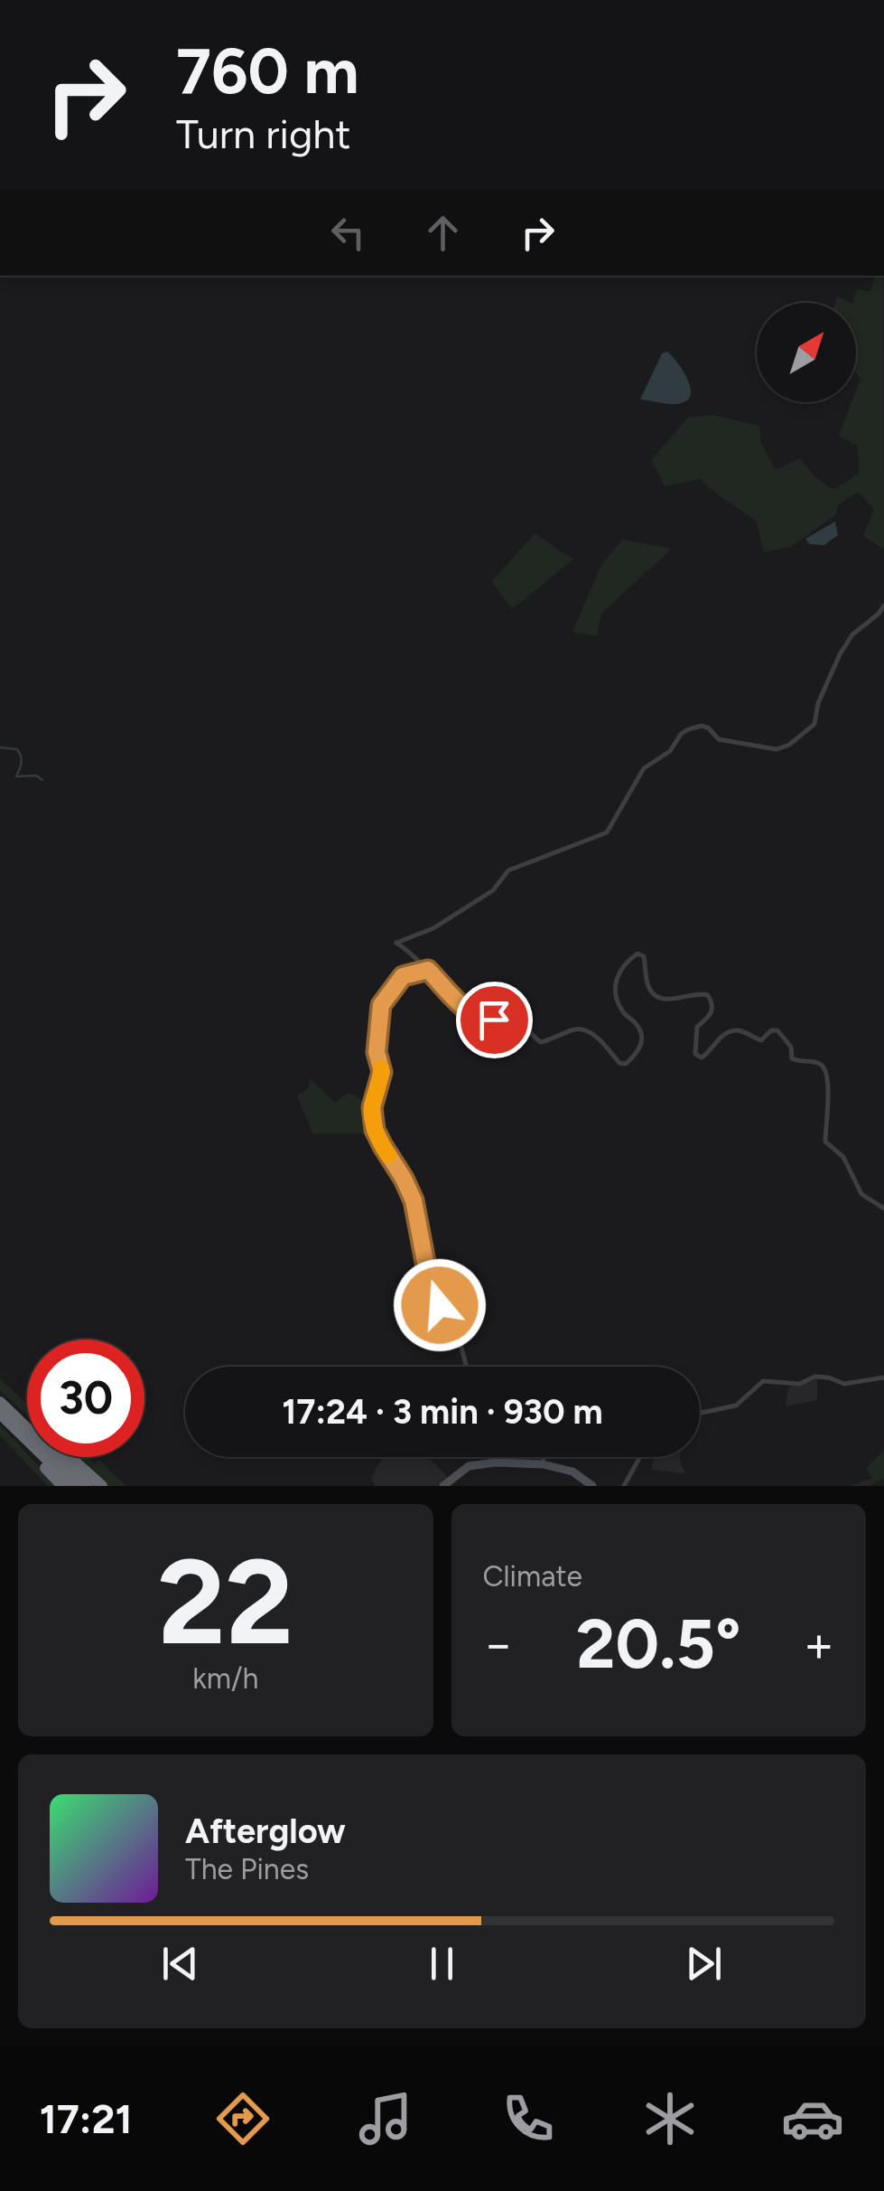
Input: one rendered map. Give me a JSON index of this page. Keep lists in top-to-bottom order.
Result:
{
  "north": "top right",
  "page": {
    "turn": ["760 m", "Turn right"],
    "limit": "30",
    "trip": "17:24 · 3 min · 930 m",
    "tile": [
      ["22", "km/h"],
      "Climate"
    ],
    "heat": ["−", "20.5°", "+"],
    "song": ["Afterglow", "The Pines"],
    "tabs": "17:21"
  }
}
